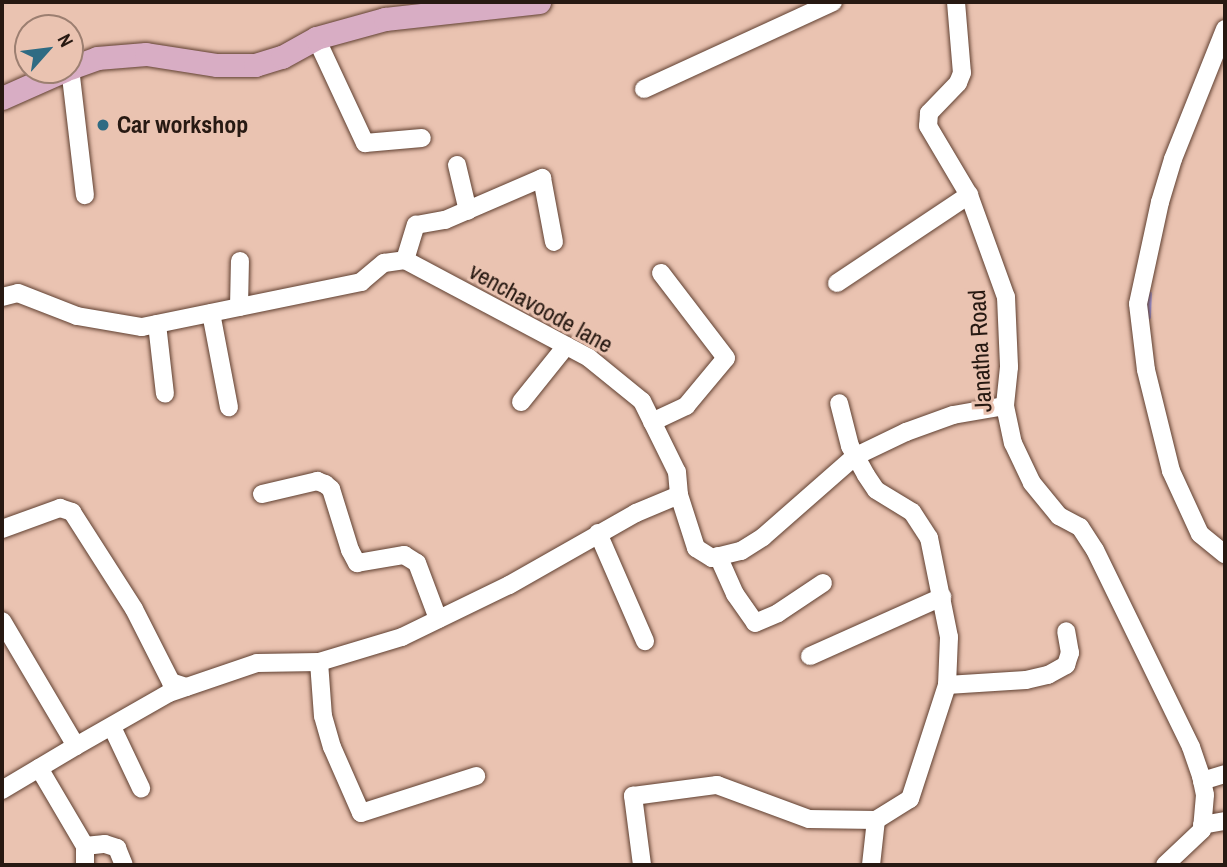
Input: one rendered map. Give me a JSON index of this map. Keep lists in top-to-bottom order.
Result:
{
  "streets": {
    "street": ["venchavoode lane", "Janatha Road"]
  },
  "places": ["Car workshop"],
  "north": "top right"
}
